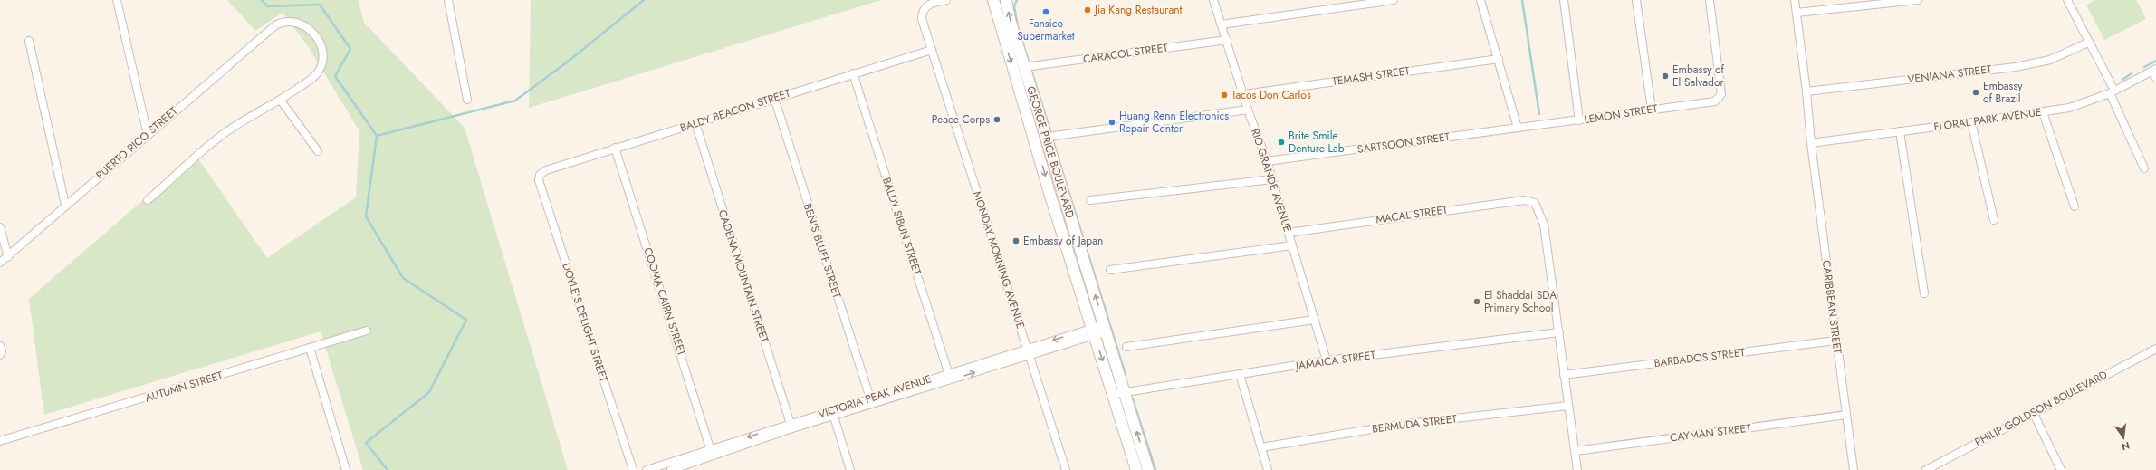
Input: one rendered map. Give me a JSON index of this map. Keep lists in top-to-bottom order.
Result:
{
  "streets": {
    "main road": ["GEORGE PRICE BOULEVARD"],
    "street": [
      "CARACOL STREET",
      "VENIANA STREET",
      "TEMASH STREET",
      "BALDY BEACON STREET",
      "LEMON STREET",
      "FLORAL PARK AVENUE",
      "PUERTO RICO STREET",
      "SARTSOON STREET",
      "RIO GRANDE AVENUE",
      "MACAL STREET",
      "BALDY SIBUN STREET",
      "BEN'S BLUFF STREET",
      "MONDAY MORNING AVENUE",
      "CADENA MOUNTAIN STREET",
      "COOMA CAIRN STREET",
      "CARIBBEAN STREET",
      "DOYLE'S DELIGHT STREET",
      "BARBADOS STREET",
      "JAMAICA STREET",
      "AUTUMN STREET",
      "VICTORIA PEAK AVENUE",
      "PHILIP GOLDSON BOULEVARD",
      "BERMUDA STREET",
      "CAYMAN STREET"
    ]
  },
  "crossings": [
    ["CARACOL STREET", "GEORGE PRICE BOULEVARD"],
    ["CARACOL STREET", "RIO GRANDE AVENUE"],
    ["VENIANA STREET", "CARIBBEAN STREET"],
    ["TEMASH STREET", "RIO GRANDE AVENUE"],
    ["BALDY BEACON STREET", "BALDY SIBUN STREET"],
    ["BALDY BEACON STREET", "BEN'S BLUFF STREET"],
    ["BALDY BEACON STREET", "MONDAY MORNING AVENUE"],
    ["BALDY BEACON STREET", "CADENA MOUNTAIN STREET"],
    ["BALDY BEACON STREET", "COOMA CAIRN STREET"],
    ["BALDY BEACON STREET", "DOYLE'S DELIGHT STREET"],
    ["LEMON STREET", "SARTSOON STREET"],
    ["FLORAL PARK AVENUE", "CARIBBEAN STREET"],
    ["SARTSOON STREET", "RIO GRANDE AVENUE"],
    ["GEORGE PRICE BOULEVARD", "JAMAICA STREET"],
    ["GEORGE PRICE BOULEVARD", "VICTORIA PEAK AVENUE"],
    ["RIO GRANDE AVENUE", "MACAL STREET"],
    ["RIO GRANDE AVENUE", "JAMAICA STREET"],
    ["MACAL STREET", "JAMAICA STREET"],
    ["BALDY SIBUN STREET", "VICTORIA PEAK AVENUE"],
    ["BEN'S BLUFF STREET", "VICTORIA PEAK AVENUE"],
    ["MONDAY MORNING AVENUE", "VICTORIA PEAK AVENUE"],
    ["CADENA MOUNTAIN STREET", "VICTORIA PEAK AVENUE"],
    ["COOMA CAIRN STREET", "VICTORIA PEAK AVENUE"],
    ["CARIBBEAN STREET", "BARBADOS STREET"],
    ["CARIBBEAN STREET", "CAYMAN STREET"]
  ],
  "places": [
    "Jia Kang Restaurant",
    "Fansico Supermarket",
    "Embassy of El Salvador",
    "Embassy of Brazil",
    "Tacos Don Carlos",
    "Peace Corps",
    "Huang Renn Electronics Repair Center",
    "Brite Smile Denture Lab",
    "Embassy of Japan",
    "El Shaddai SDA Primary School"
  ],
  "north": "bottom"
}
